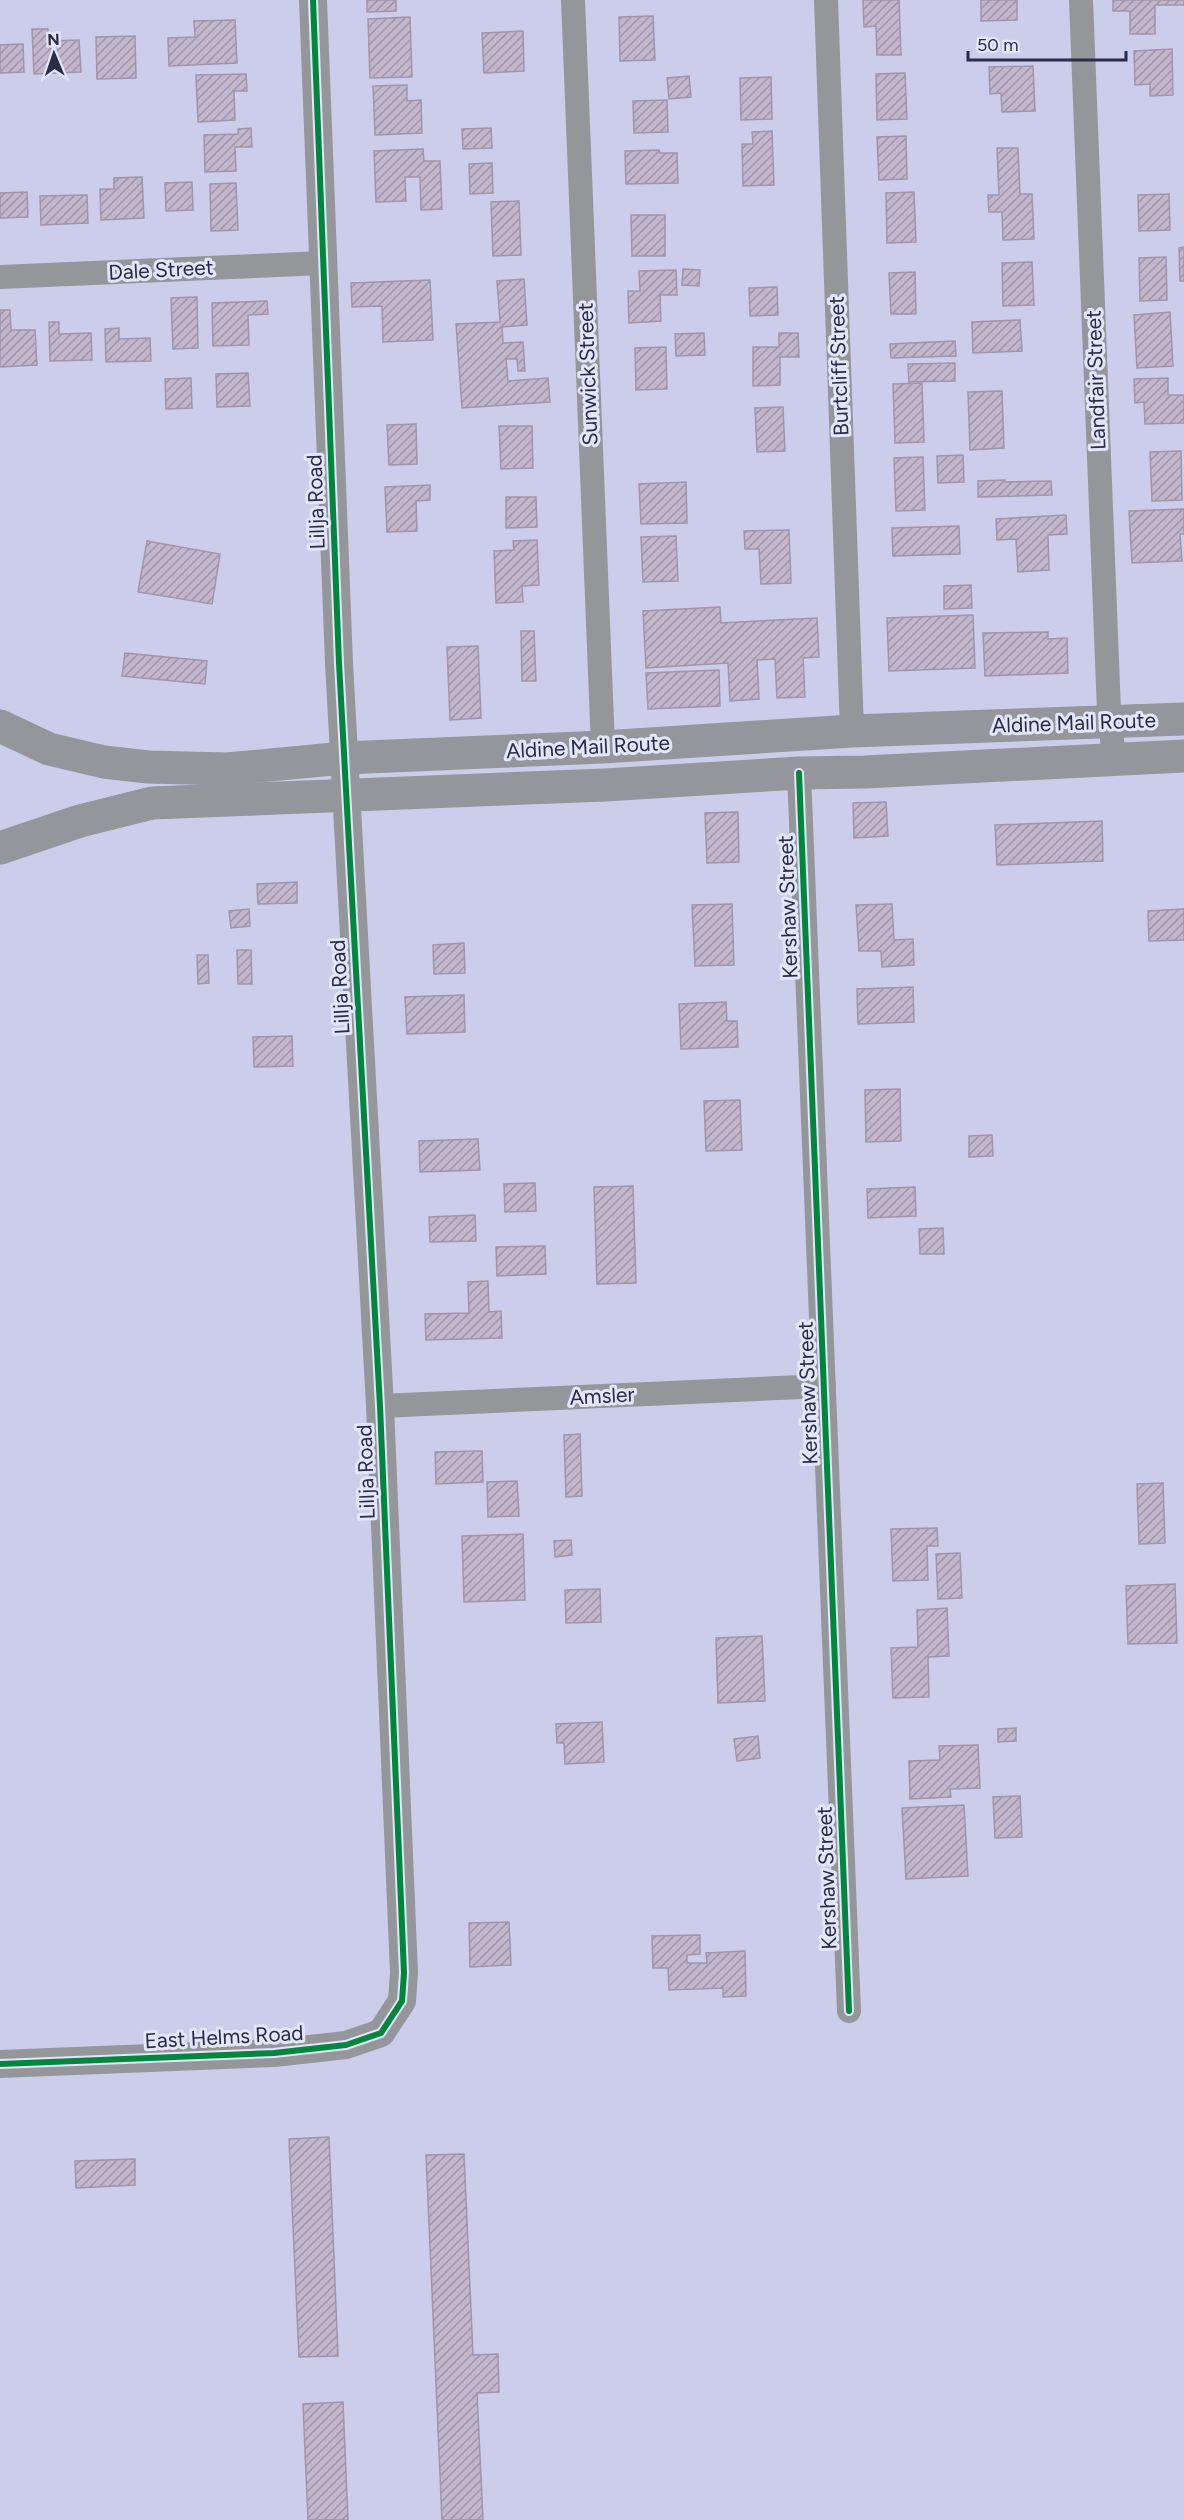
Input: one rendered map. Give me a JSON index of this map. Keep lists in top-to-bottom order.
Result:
{
  "streets": {
    "main road": ["Aldine Mail Route"],
    "street": [
      "Dale Street",
      "Burtcliff Street",
      "Sunwick Street",
      "Landfair Street",
      "Lillja Road",
      "Kershaw Street",
      "Amsler",
      "East Helms Road"
    ]
  },
  "crossings": [
    ["Dale Street", "Lillja Road"],
    ["Burtcliff Street", "Aldine Mail Route"],
    ["Sunwick Street", "Aldine Mail Route"],
    ["Landfair Street", "Aldine Mail Route"],
    ["Lillja Road", "Aldine Mail Route"],
    ["Lillja Road", "Amsler"],
    ["Lillja Road", "East Helms Road"],
    ["Aldine Mail Route", "Kershaw Street"],
    ["Kershaw Street", "Amsler"]
  ],
  "scale_bar": "50 m",
  "north": "top"
}
